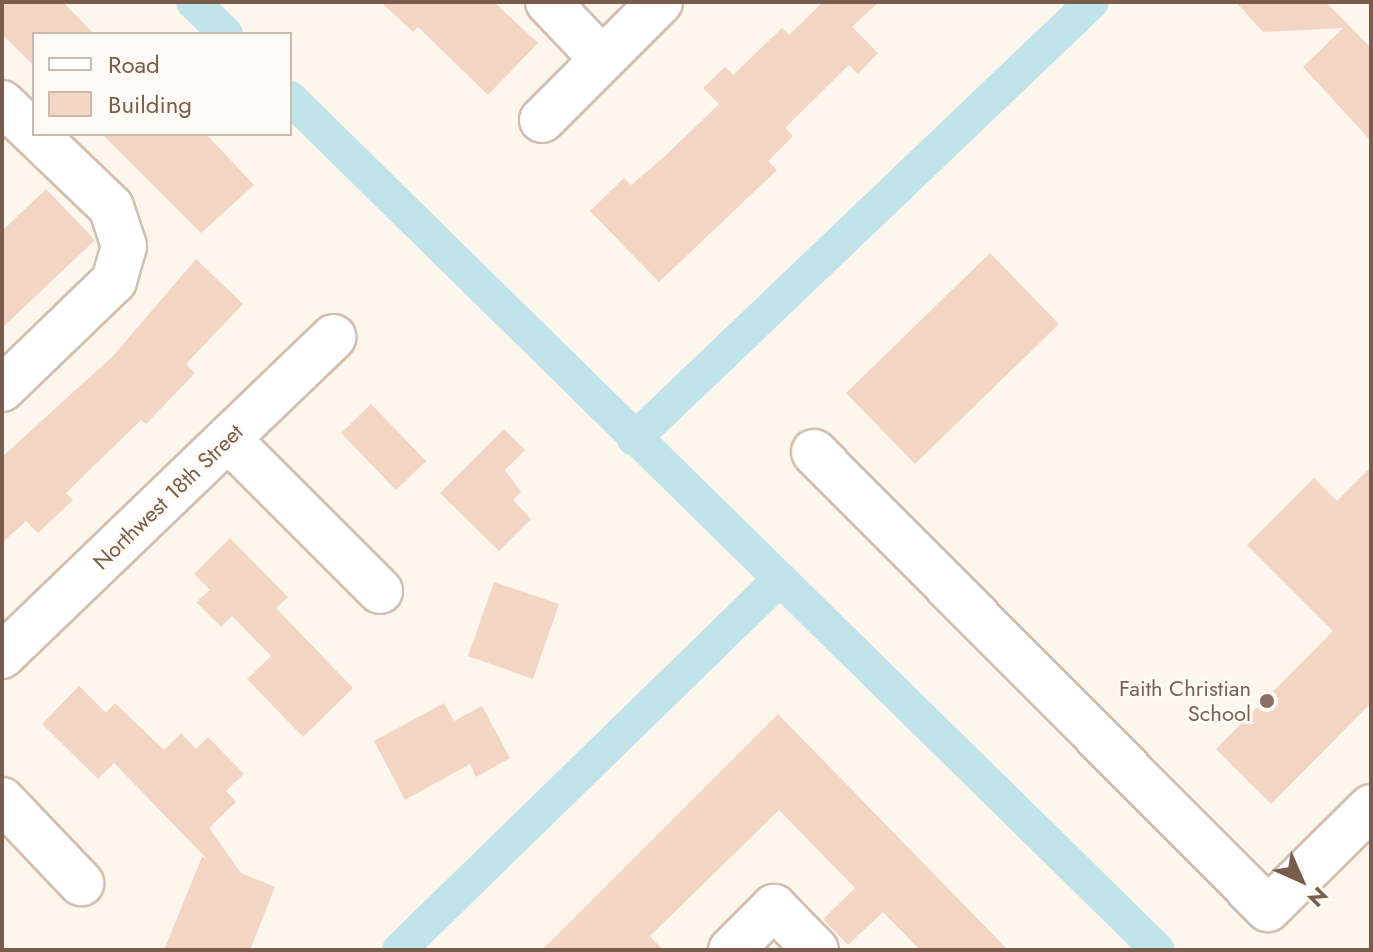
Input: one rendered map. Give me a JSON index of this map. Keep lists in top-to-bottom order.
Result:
{
  "streets": {
    "street": ["Northwest 18th Street"]
  },
  "places": ["Faith Christian School"],
  "legend": ["Road", "Building"],
  "north": "bottom right"
}
